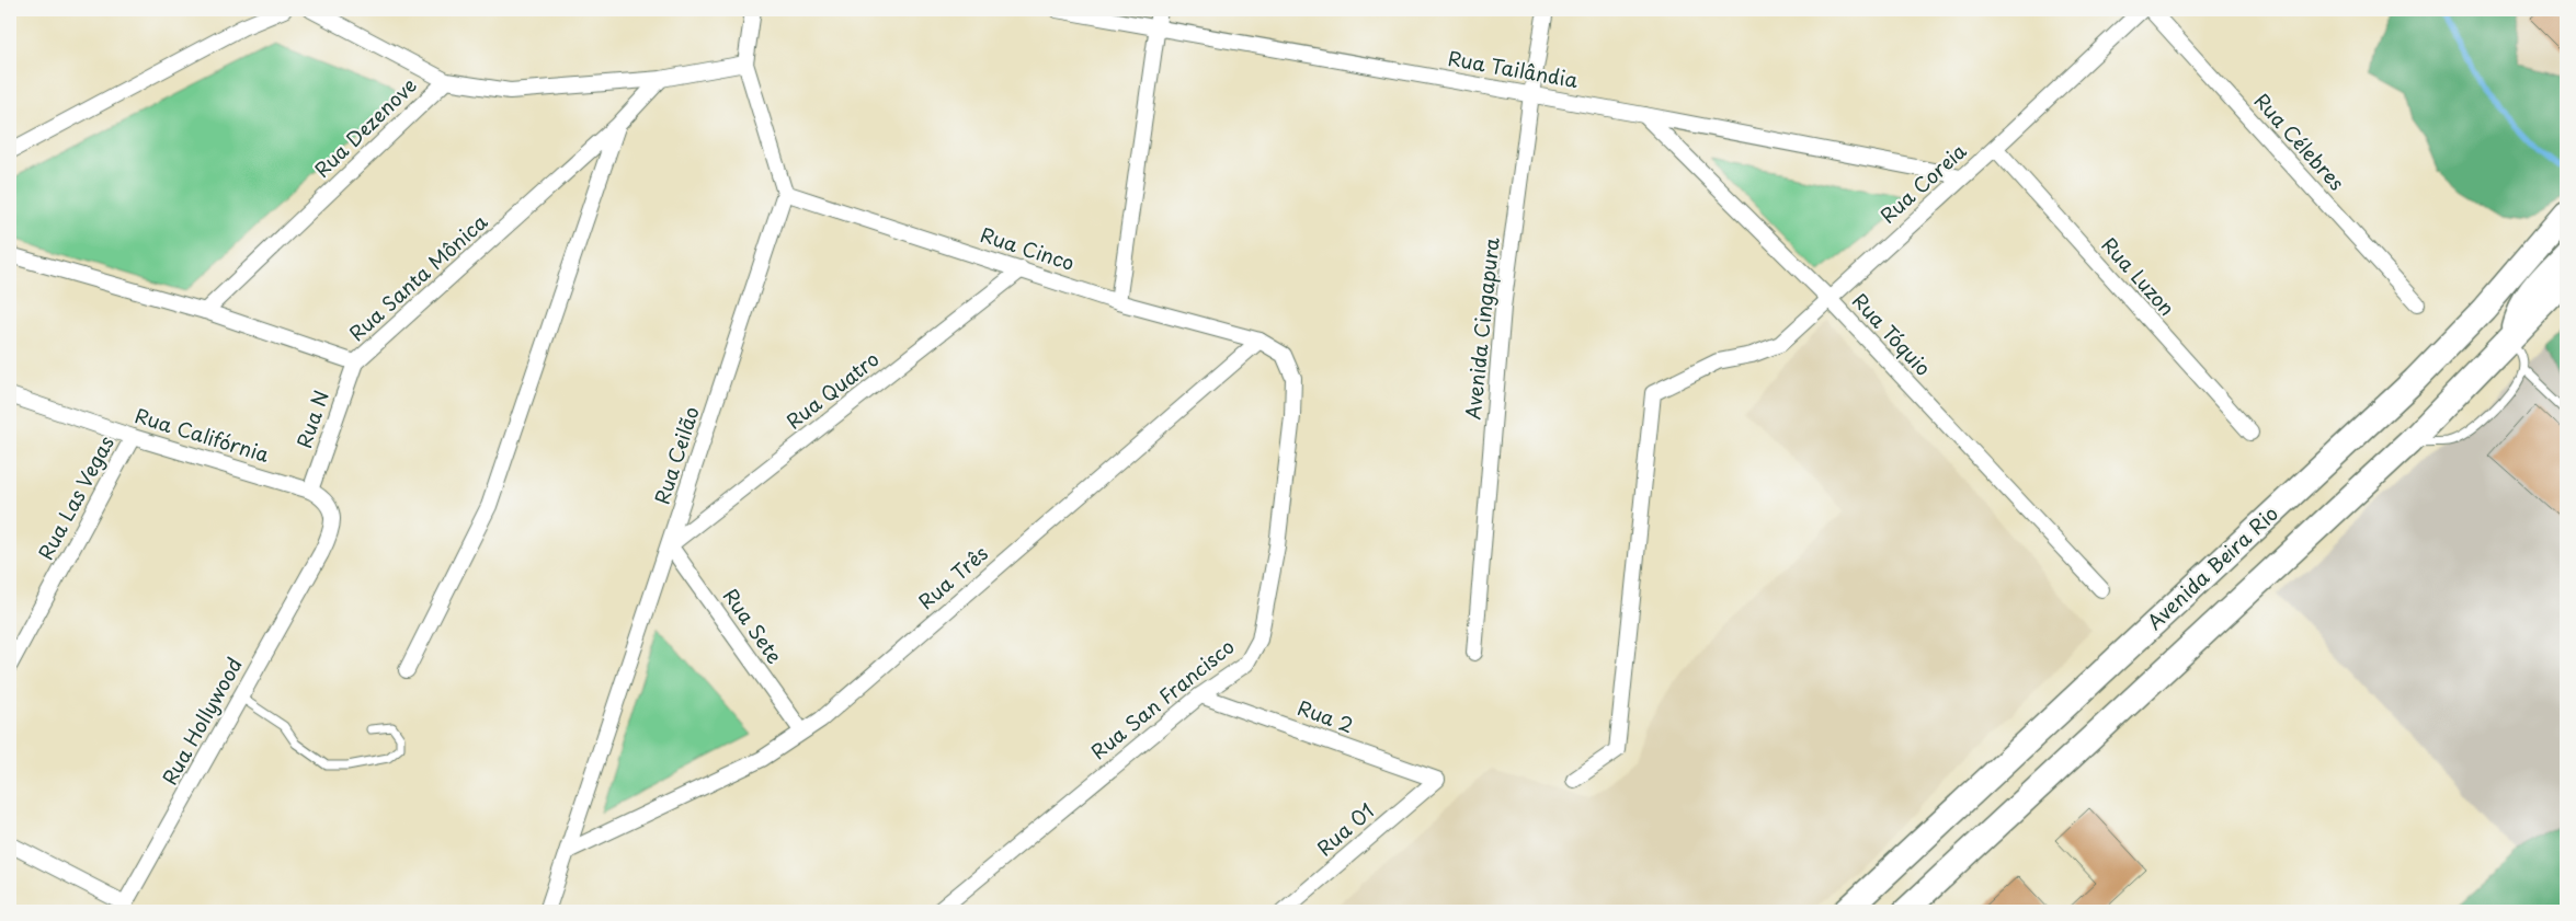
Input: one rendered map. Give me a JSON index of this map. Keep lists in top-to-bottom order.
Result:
{
  "streets": {
    "main road": ["Avenida Beira Rio"],
    "street": [
      "Rua Tailândia",
      "Rua Dezenove",
      "Rua Célebres",
      "Rua Coreia",
      "Rua Cinco",
      "Rua Luzon",
      "Rua Santa Mônica",
      "Avenida Cingapura",
      "Rua Tóquio",
      "Rua Quatro",
      "Rua N",
      "Rua Califórnia",
      "Rua Ceilão",
      "Rua Las Vegas",
      "Rua Três",
      "Rua Sete",
      "Rua San Francisco",
      "Rua 2",
      "Rua Hollywood",
      "Rua 01"
    ]
  },
  "crossings": [
    ["Rua Tailândia", "Rua Coreia"],
    ["Rua Tailândia", "Avenida Cingapura"],
    ["Rua Tailândia", "Rua Tóquio"],
    ["Rua Dezenove", "Rua Santa Mônica"],
    ["Rua Coreia", "Rua Luzon"],
    ["Rua Coreia", "Rua Tóquio"],
    ["Rua Cinco", "Rua Quatro"],
    ["Rua Cinco", "Rua Ceilão"],
    ["Rua Cinco", "Rua Três"],
    ["Rua Cinco", "Rua San Francisco"],
    ["Rua Santa Mônica", "Rua N"],
    ["Rua Quatro", "Rua Ceilão"],
    ["Rua Quatro", "Rua Sete"],
    ["Rua N", "Rua Califórnia"],
    ["Rua Califórnia", "Rua Las Vegas"],
    ["Rua Califórnia", "Rua Hollywood"],
    ["Rua Ceilão", "Rua Três"],
    ["Rua Ceilão", "Rua Sete"],
    ["Rua Três", "Rua Sete"],
    ["Rua Três", "Rua San Francisco"],
    ["Rua San Francisco", "Rua 2"],
    ["Rua 2", "Rua 01"]
  ]
}
